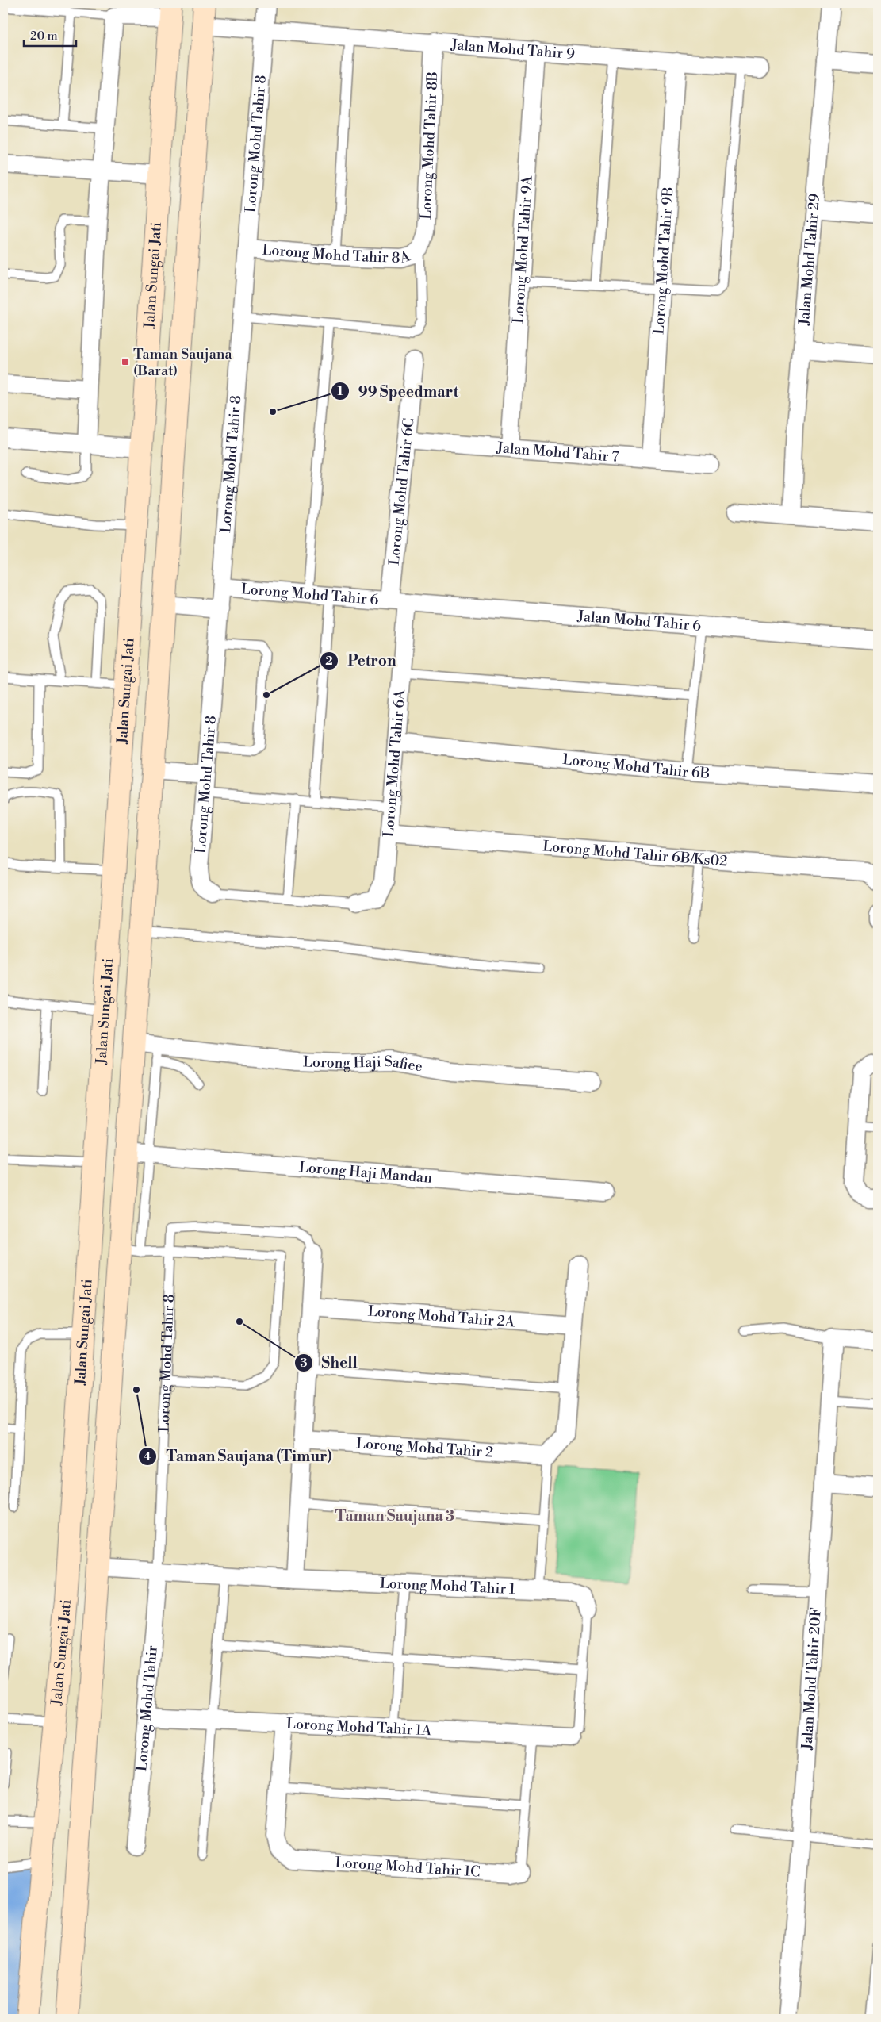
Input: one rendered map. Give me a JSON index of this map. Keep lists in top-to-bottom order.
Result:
{
  "streets": {
    "main road": ["Jalan Sungai Jati"],
    "street": [
      "Jalan Mohd Tahir 9",
      "Lorong Mohd Tahir 8",
      "Lorong Mohd Tahir 8B",
      "Lorong Mohd Tahir 9A",
      "Lorong Mohd Tahir 8A",
      "Jalan Mohd Tahir 29",
      "Lorong Mohd Tahir 9B",
      "Jalan Mohd Tahir 7",
      "Lorong Mohd Tahir 6C",
      "Lorong Mohd Tahir 6",
      "Jalan Mohd Tahir 6",
      "Lorong Mohd Tahir 6A",
      "Lorong Mohd Tahir 6B",
      "Lorong Mohd Tahir 6B/Ks02",
      "Lorong Haji Safiee",
      "Lorong Haji Mandan",
      "Lorong Mohd Tahir 2A",
      "Lorong Mohd Tahir 2",
      "Lorong Mohd Tahir 1",
      "Jalan Mohd Tahir 20F",
      "Lorong Mohd Tahir",
      "Lorong Mohd Tahir 1A",
      "Lorong Mohd Tahir 1C"
    ]
  },
  "crossings": [
    ["Jalan Mohd Tahir 9", "Lorong Mohd Tahir 8"],
    ["Jalan Mohd Tahir 9", "Lorong Mohd Tahir 8B"],
    ["Jalan Mohd Tahir 9", "Lorong Mohd Tahir 9A"],
    ["Jalan Mohd Tahir 9", "Lorong Mohd Tahir 9B"],
    ["Lorong Mohd Tahir 8", "Lorong Mohd Tahir 8A"],
    ["Lorong Mohd Tahir 8", "Lorong Mohd Tahir 6"],
    ["Lorong Mohd Tahir 8", "Lorong Mohd Tahir 1"],
    ["Lorong Mohd Tahir 8", "Lorong Mohd Tahir"],
    ["Lorong Mohd Tahir 8B", "Lorong Mohd Tahir 8A"],
    ["Lorong Mohd Tahir 9A", "Jalan Mohd Tahir 7"],
    ["Lorong Mohd Tahir 9B", "Jalan Mohd Tahir 7"],
    ["Jalan Mohd Tahir 7", "Lorong Mohd Tahir 6C"],
    ["Lorong Mohd Tahir 6C", "Lorong Mohd Tahir 6"],
    ["Lorong Mohd Tahir 6C", "Jalan Mohd Tahir 6"],
    ["Lorong Mohd Tahir 6C", "Lorong Mohd Tahir 6A"],
    ["Lorong Mohd Tahir 6", "Jalan Mohd Tahir 6"],
    ["Lorong Mohd Tahir 6", "Lorong Mohd Tahir 6A"],
    ["Jalan Mohd Tahir 6", "Lorong Mohd Tahir 6A"],
    ["Lorong Mohd Tahir 6A", "Lorong Mohd Tahir 6B"],
    ["Lorong Mohd Tahir 6A", "Lorong Mohd Tahir 6B/Ks02"],
    ["Lorong Mohd Tahir 1", "Lorong Mohd Tahir"],
    ["Lorong Mohd Tahir", "Lorong Mohd Tahir 1A"]
  ],
  "districts": ["Taman Saujana 3"],
  "places": {
    "transit": ["Taman Saujana (Barat)"],
    "other": [
      "99 Speedmart",
      "Petron",
      "Shell",
      "Taman Saujana (Timur)"
    ]
  },
  "scale_bar": "20 m"
}
